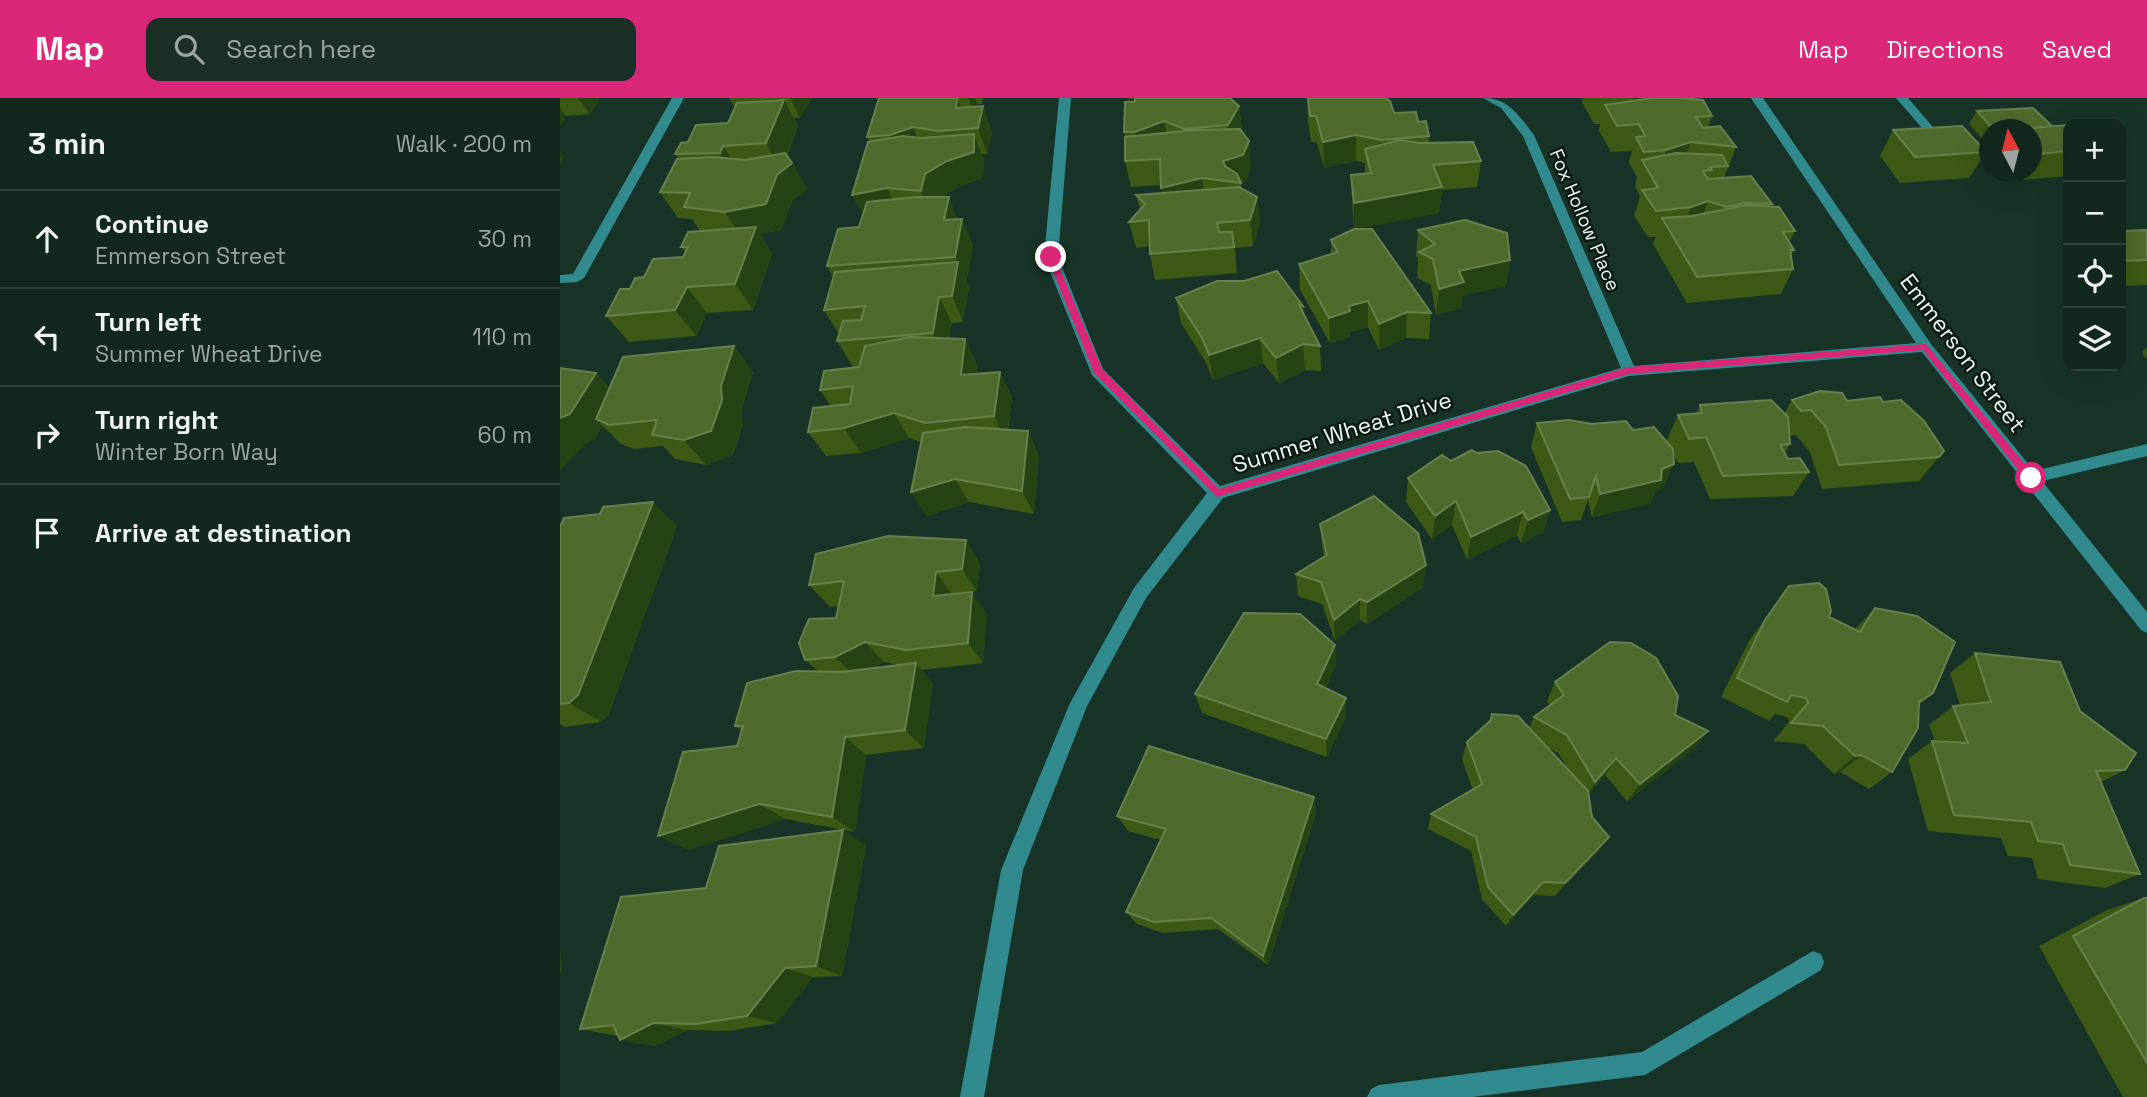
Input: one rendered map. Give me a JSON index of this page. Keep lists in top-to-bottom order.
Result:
{
  "streets": {
    "street": ["Fox Hollow Place", "Emmerson Street", "Summer Wheat Drive"]
  },
  "crossings": [
    ["Fox Hollow Place", "Summer Wheat Drive"],
    ["Emmerson Street", "Summer Wheat Drive"]
  ],
  "north": "top",
  "page": {
    "header": "Map",
    "search": "Search here",
    "nav": ["Map", "Directions", "Saved"],
    "heading": ["3 min", "Walk · 200 m"],
    "map_buttons": ["+", "−"],
    "list": [
      ["Continue", "Emmerson Street", "30 m"],
      ["Turn left", "Summer Wheat Drive", "110 m"],
      ["Turn right", "Winter Born Way", "60 m"],
      "Arrive at destination"
    ]
  }
}
